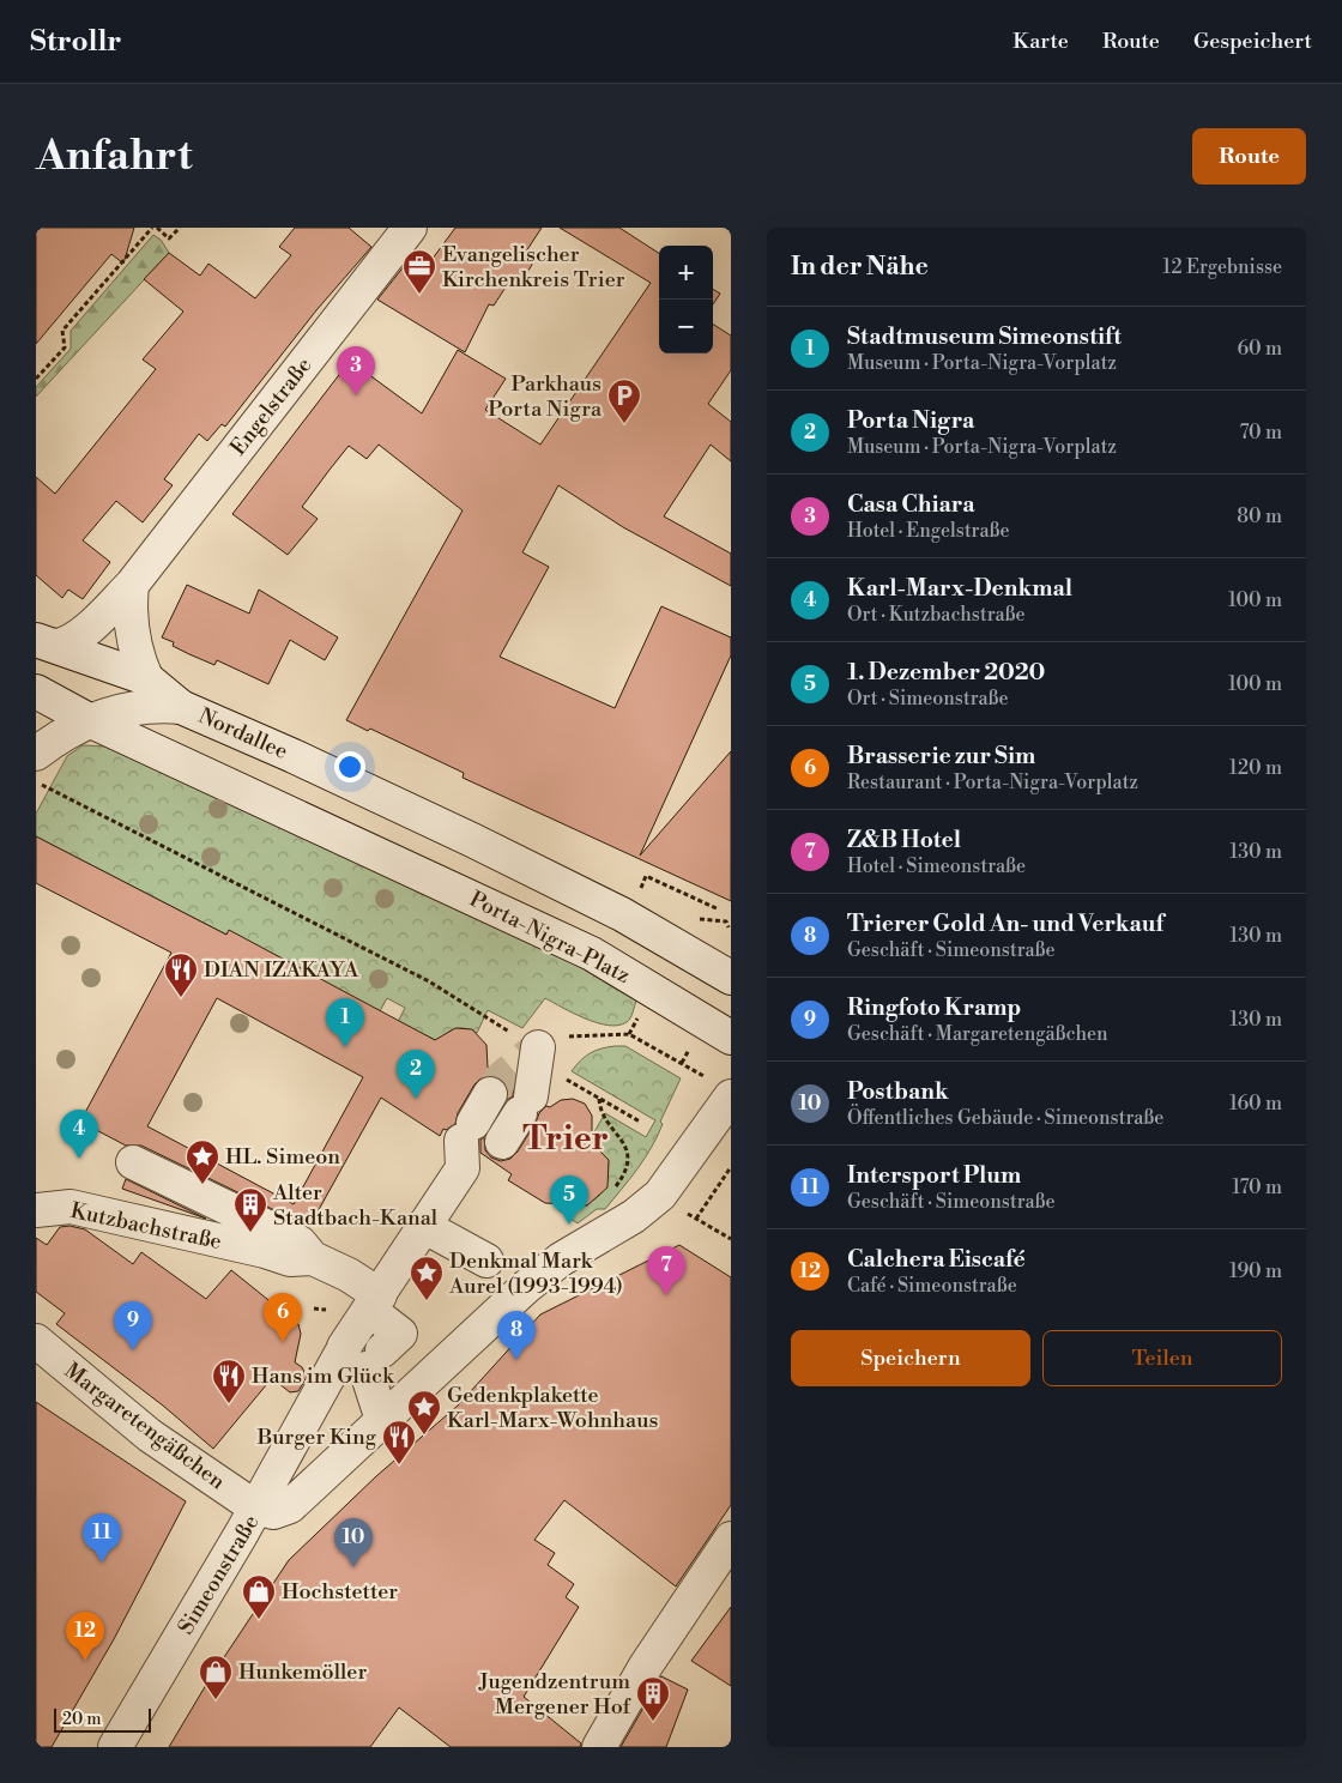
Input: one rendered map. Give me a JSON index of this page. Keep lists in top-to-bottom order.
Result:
{
  "streets": {
    "street": [
      "Engelstraße",
      "Nordallee",
      "Porta-Nigra-Platz",
      "Kutzbachstraße",
      "Margaretengäßchen",
      "Simeonstraße"
    ]
  },
  "crossings": [
    ["Engelstraße", "Nordallee"],
    ["Margaretengäßchen", "Simeonstraße"]
  ],
  "districts": ["Trier"],
  "places": {
    "office": ["Evangelischer Kirchenkreis Trier"],
    "parking": ["Parkhaus Porta Nigra"],
    "restaurant": ["DIAN IZAKAYA", "Hans im Glück", "Burger King"],
    "place": ["HL. Simeon", "Denkmal Mark Aurel (1993-1994)", "Gedenkplakette Karl-Marx-Wohnhaus"],
    "building": ["Alter Stadtbach-Kanal", "Jugendzentrum Mergener Hof"],
    "shop": ["Hochstetter", "Hunkemöller"]
  },
  "scale_bar": "20 m",
  "page": {
    "header": "Strollr",
    "nav": ["Karte", "Route", "Gespeichert"],
    "buttons": [
      "Route",
      ["Speichern", "Teilen"]
    ],
    "title": "Anfahrt",
    "heading": ["In der Nähe", "12 Ergebnisse"],
    "map_buttons": ["+", "−"],
    "list": [
      {
        "mark": "1",
        "name": "Stadtmuseum Simeonstift",
        "note": "Museum · Porta-Nigra-Vorplatz",
        "value": "60 m"
      },
      {
        "mark": "2",
        "name": "Porta Nigra",
        "note": "Museum · Porta-Nigra-Vorplatz",
        "value": "70 m"
      },
      {
        "mark": "3",
        "name": "Casa Chiara",
        "note": "Hotel · Engelstraße",
        "value": "80 m"
      },
      {
        "mark": "4",
        "name": "Karl-Marx-Denkmal",
        "note": "Ort · Kutzbachstraße",
        "value": "100 m"
      },
      {
        "mark": "5",
        "name": "1. Dezember 2020",
        "note": "Ort · Simeonstraße",
        "value": "100 m"
      },
      {
        "mark": "6",
        "name": "Brasserie zur Sim",
        "note": "Restaurant · Porta-Nigra-Vorplatz",
        "value": "120 m"
      },
      {
        "mark": "7",
        "name": "Z&B Hotel",
        "note": "Hotel · Simeonstraße",
        "value": "130 m"
      },
      {
        "mark": "8",
        "name": "Trierer Gold An- und Verkauf",
        "note": "Geschäft · Simeonstraße",
        "value": "130 m"
      },
      {
        "mark": "9",
        "name": "Ringfoto Kramp",
        "note": "Geschäft · Margaretengäßchen",
        "value": "130 m"
      },
      {
        "mark": "10",
        "name": "Postbank",
        "note": "Öffentliches Gebäude · Simeonstraße",
        "value": "160 m"
      },
      {
        "mark": "11",
        "name": "Intersport Plum",
        "note": "Geschäft · Simeonstraße",
        "value": "170 m"
      },
      {
        "mark": "12",
        "name": "Calchera Eiscafé",
        "note": "Café · Simeonstraße",
        "value": "190 m"
      }
    ],
    "pins": [
      "3",
      "1",
      "2",
      "4",
      "5",
      "7",
      "6",
      "9",
      "8",
      "11",
      "10",
      "12"
    ],
    "scale": "20 m"
  }
}
